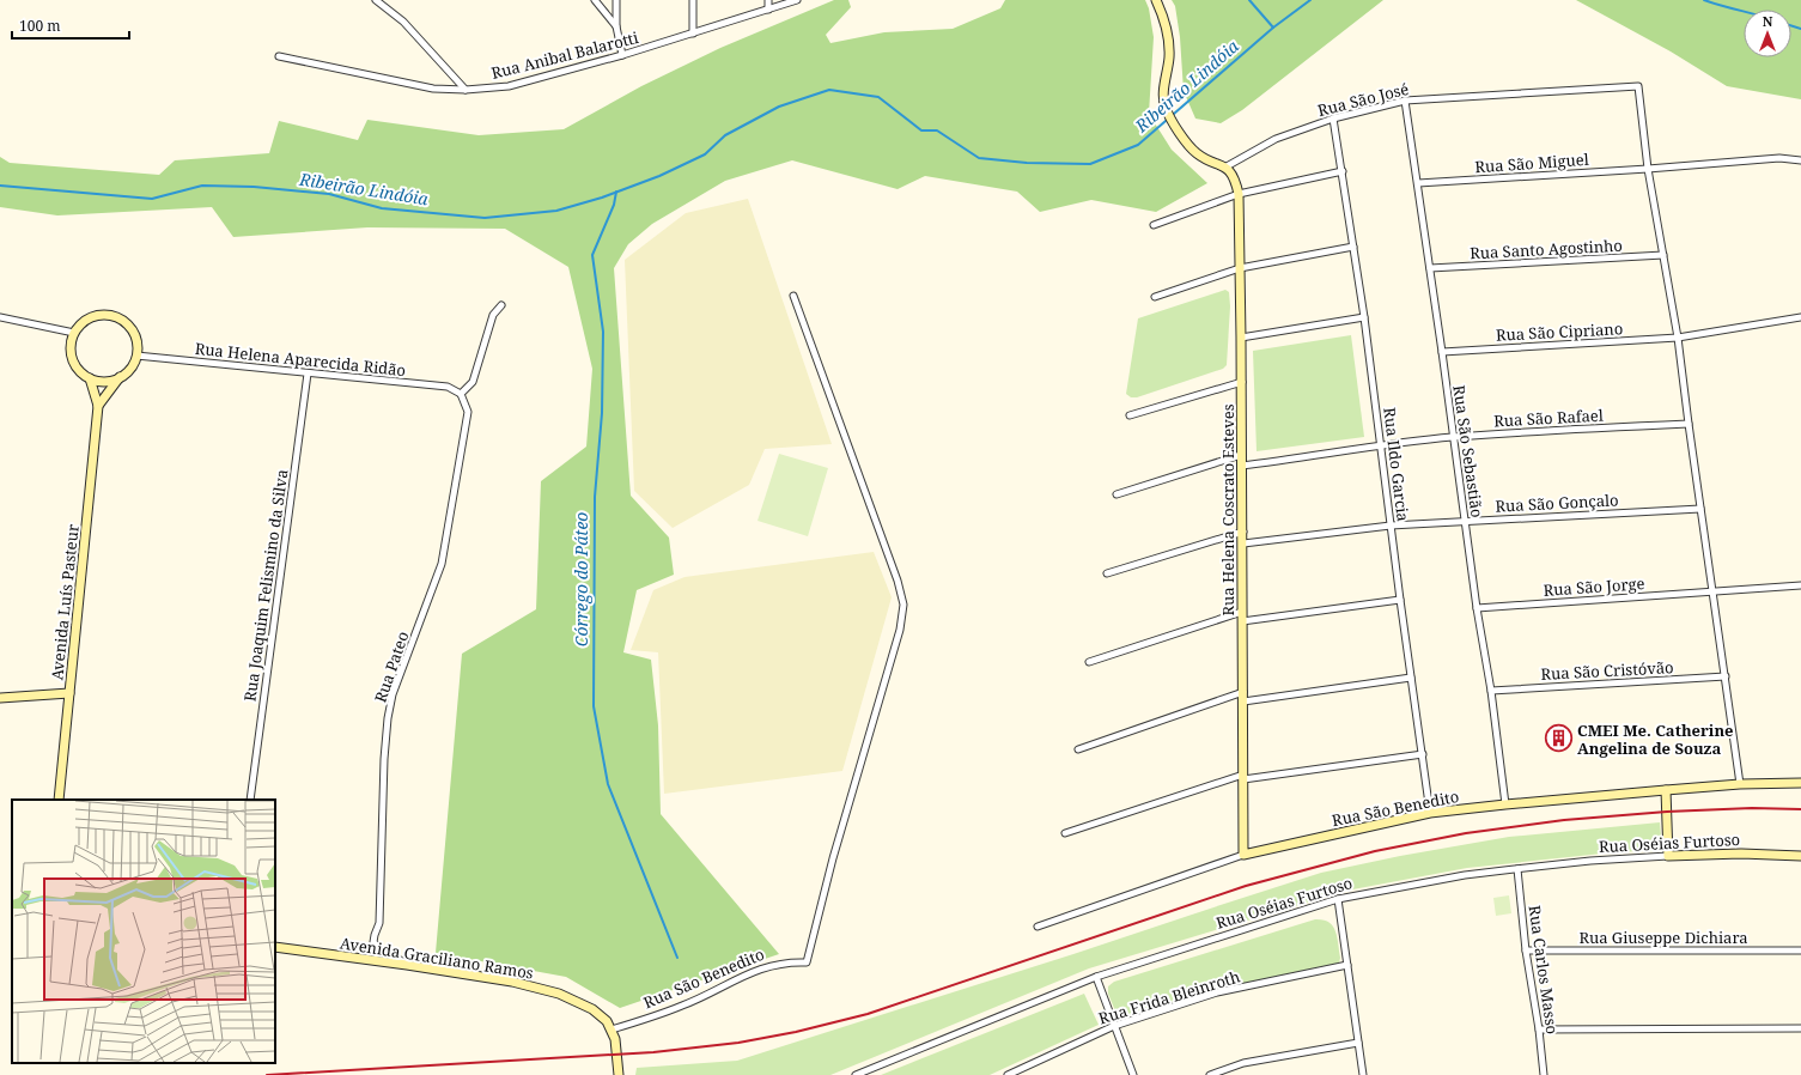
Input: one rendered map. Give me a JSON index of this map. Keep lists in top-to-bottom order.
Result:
{
  "streets": {
    "street": [
      "Rua Anibal Balarotti",
      "Rua São José",
      "Rua São Miguel",
      "Rua Santo Agostinho",
      "Rua São Cipriano",
      "Rua Helena Aparecida Ridão",
      "Rua São Rafael",
      "Rua São Sebastião",
      "Rua Ildo Garcia",
      "Rua São Gonçalo",
      "Rua Helena Coscrato Esteves",
      "Rua Joaquim Felismino da Silva",
      "Rua São Jorge",
      "Avenida Luís Pasteur",
      "Rua Pateo",
      "Rua São Cristóvão",
      "Rua São Benedito",
      "Rua Oséias Furtoso",
      "Rua Giuseppe Dichiara",
      "Avenida Graciliano Ramos",
      "Rua Carlos Masso",
      "Rua Frida Bleinroth"
    ]
  },
  "crossings": [
    ["Rua São José", "Rua São Miguel"],
    ["Rua São José", "Rua São Sebastião"],
    ["Rua São José", "Rua Ildo Garcia"],
    ["Rua São José", "Rua Helena Coscrato Esteves"],
    ["Rua São Miguel", "Rua São Sebastião"],
    ["Rua Santo Agostinho", "Rua São Sebastião"],
    ["Rua São Cipriano", "Rua São Sebastião"],
    ["Rua Helena Aparecida Ridão", "Rua Joaquim Felismino da Silva"],
    ["Rua Helena Aparecida Ridão", "Avenida Luís Pasteur"],
    ["Rua Helena Aparecida Ridão", "Rua Pateo"],
    ["Rua São Rafael", "Rua São Sebastião"],
    ["Rua São Rafael", "Rua Ildo Garcia"],
    ["Rua São Rafael", "Rua Helena Coscrato Esteves"],
    ["Rua São Sebastião", "Rua São Gonçalo"],
    ["Rua São Sebastião", "Rua São Jorge"],
    ["Rua São Sebastião", "Rua São Cristóvão"],
    ["Rua São Sebastião", "Rua São Benedito"],
    ["Rua Ildo Garcia", "Rua São Gonçalo"],
    ["Rua Ildo Garcia", "Rua São Benedito"],
    ["Rua São Gonçalo", "Rua Helena Coscrato Esteves"],
    ["Rua Helena Coscrato Esteves", "Rua São Benedito"],
    ["Rua Pateo", "Avenida Graciliano Ramos"],
    ["Rua São Benedito", "Avenida Graciliano Ramos"],
    ["Rua Oséias Furtoso", "Rua Carlos Masso"],
    ["Rua Giuseppe Dichiara", "Rua Carlos Masso"]
  ],
  "water": ["Ribeirão Lindóia", "Córrego do Páteo"],
  "places": {
    "building": ["CMEI Me. Catherine Angelina de Souza"]
  },
  "scale_bar": "100 m",
  "north": "top"
}
